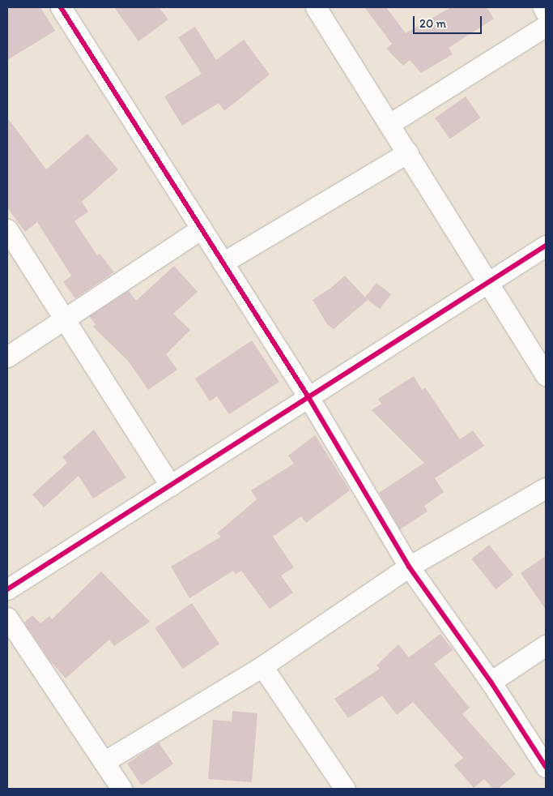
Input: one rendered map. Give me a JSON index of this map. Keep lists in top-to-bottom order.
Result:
{
  "scale_bar": "20 m"
}
